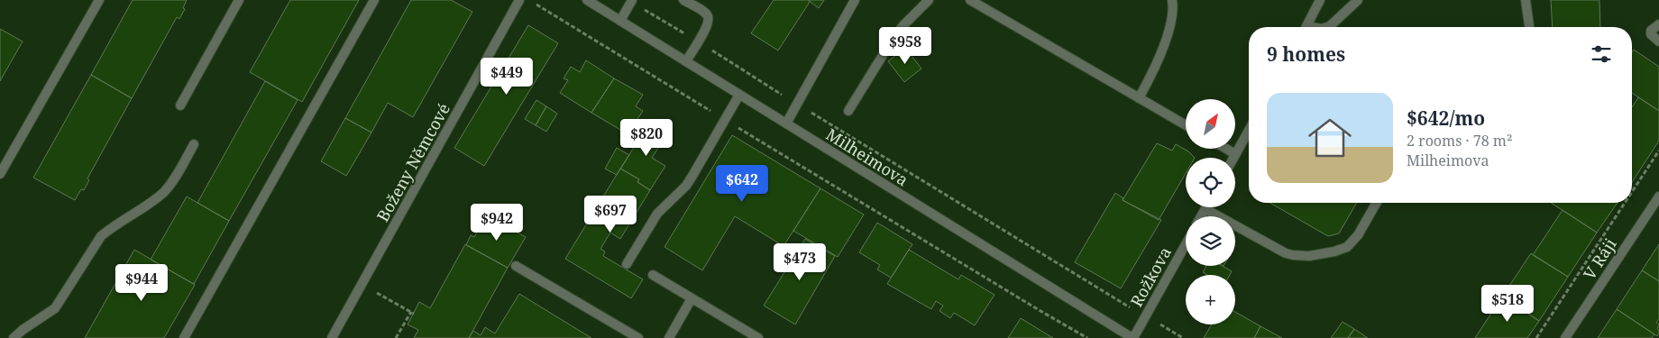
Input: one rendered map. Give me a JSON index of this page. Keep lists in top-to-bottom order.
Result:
{
  "streets": {
    "street": [
      "Milheimova",
      "Boženy Němcové",
      "V Ráji",
      "Rožkova"
    ]
  },
  "crossings": [
    ["Milheimova", "Rožkova"]
  ],
  "north": "top right",
  "page": {
    "price": [
      "$958",
      "$449",
      "$820",
      "$642",
      "$697",
      "$942",
      "$473",
      "$944",
      "$518"
    ],
    "heading": "9 homes",
    "list": [
      {
        "name": "$642/mo",
        "note": "2 rooms · 78 m² · Milheimova"
      }
    ],
    "map_buttons": "+"
  }
}
